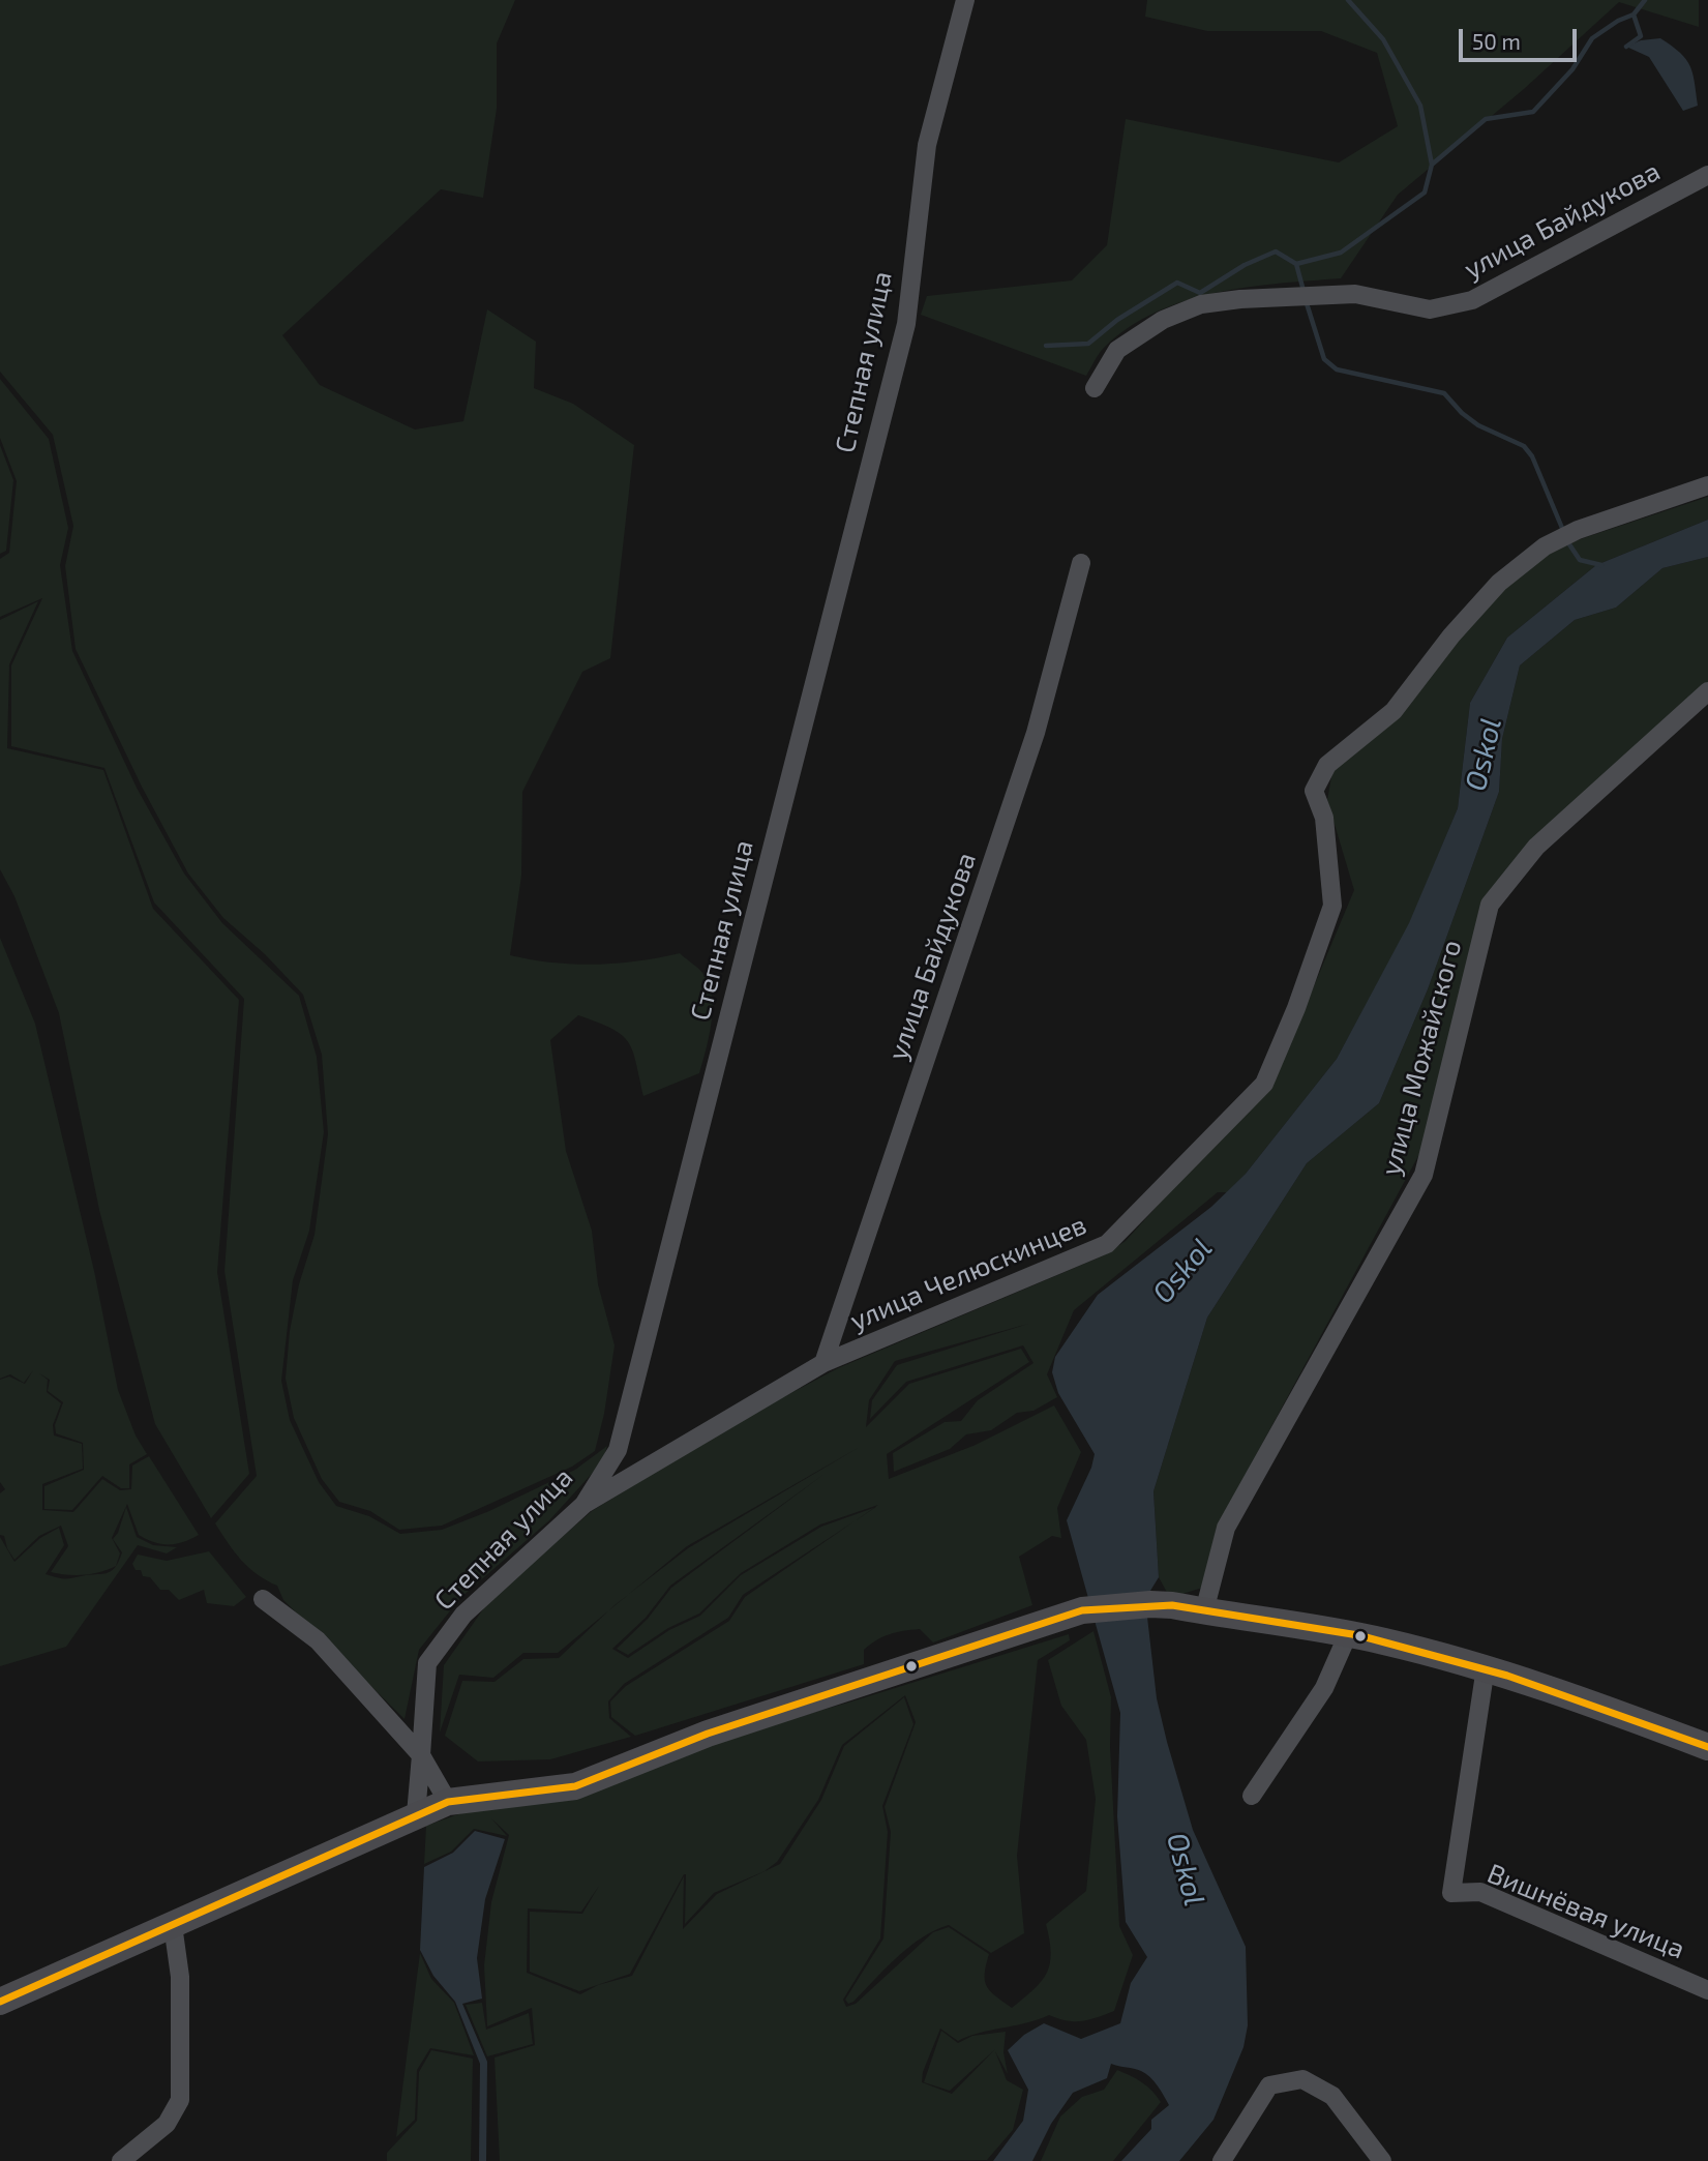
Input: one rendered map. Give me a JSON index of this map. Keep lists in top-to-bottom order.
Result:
{
  "streets": {
    "street": [
      "улица Байдукова",
      "Степная улица",
      "улица Можайского",
      "улица Челюскинцев",
      "Вишнёвая улица"
    ]
  },
  "crossings": [
    ["улица Байдукова", "улица Челюскинцев"],
    ["Степная улица", "улица Челюскинцев"]
  ],
  "water": ["Oskol"],
  "scale_bar": "50 m"
}
